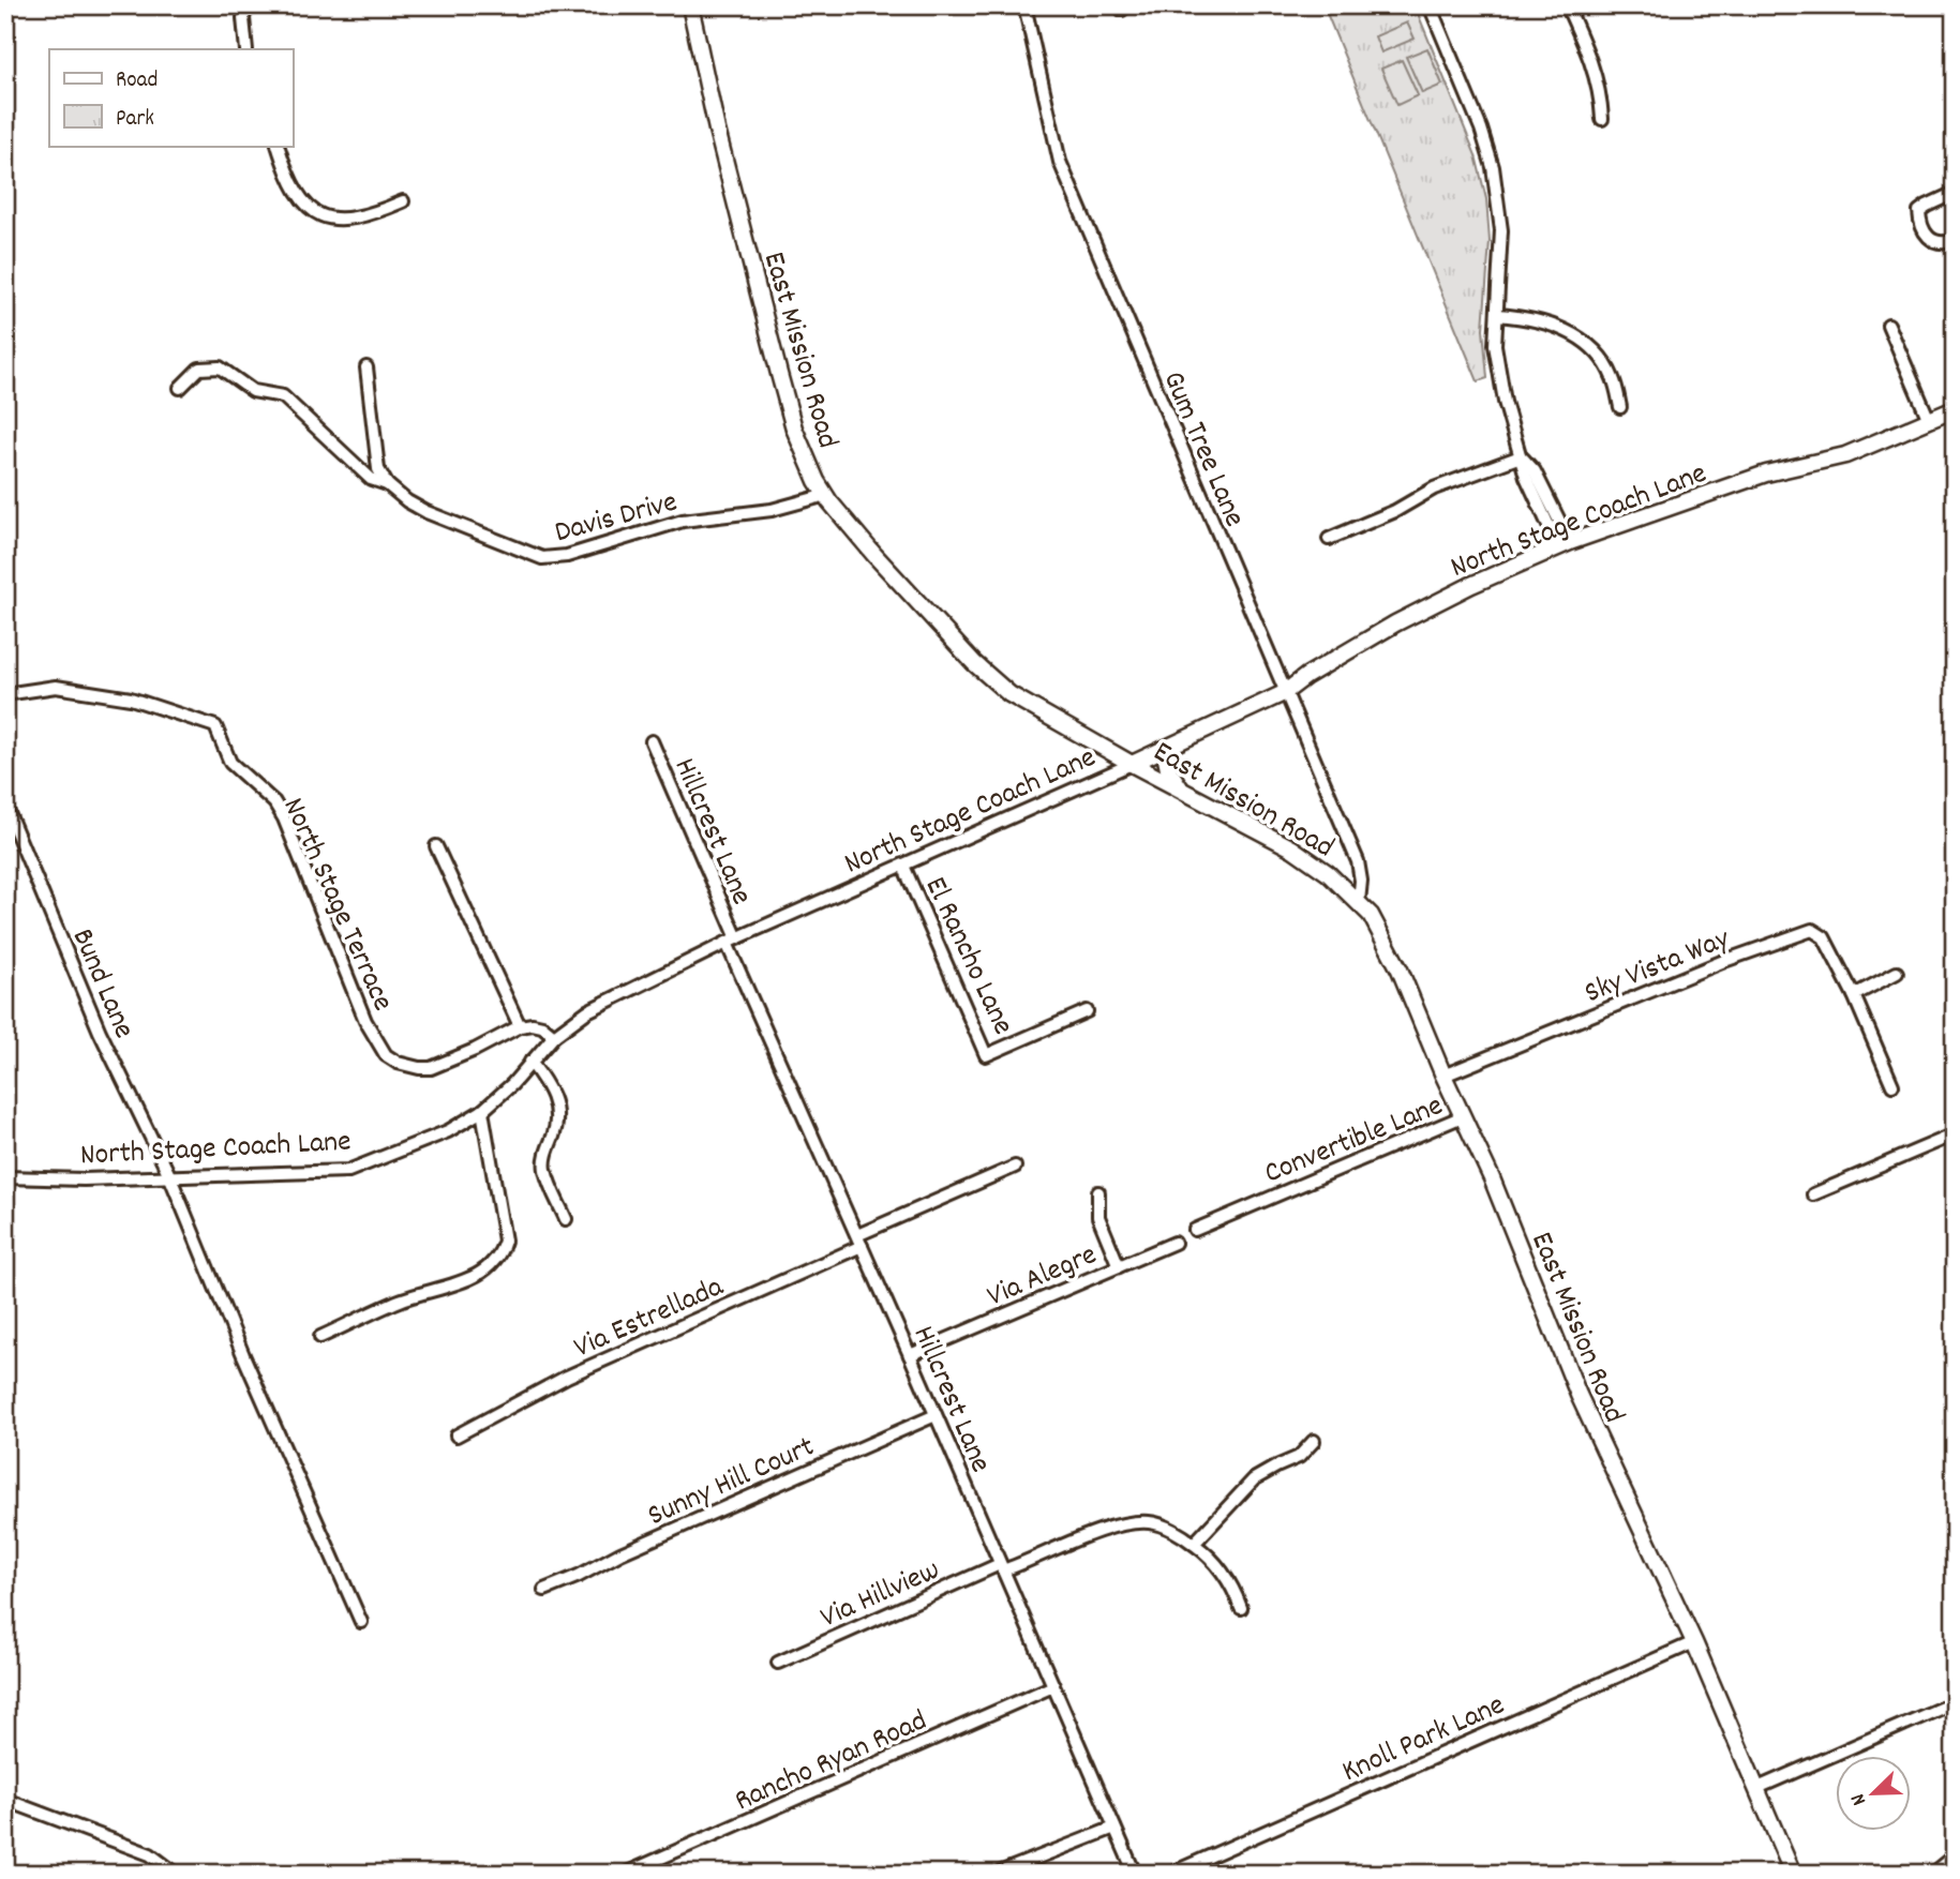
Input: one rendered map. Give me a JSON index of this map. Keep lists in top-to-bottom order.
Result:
{
  "streets": {
    "main road": ["East Mission Road", "North Stage Coach Lane"],
    "street": [
      "Gum Tree Lane",
      "Davis Drive",
      "Hillcrest Lane",
      "North Stage Terrace",
      "El Rancho Lane",
      "Sky Vista Way",
      "Bund Lane",
      "Convertible Lane",
      "Via Alegre",
      "Via Estrellada",
      "Sunny Hill Court",
      "Via Hillview",
      "Knoll Park Lane",
      "Rancho Ryan Road"
    ]
  },
  "crossings": [
    ["East Mission Road", "Gum Tree Lane"],
    ["East Mission Road", "Davis Drive"],
    ["East Mission Road", "North Stage Coach Lane"],
    ["East Mission Road", "Sky Vista Way"],
    ["East Mission Road", "Convertible Lane"],
    ["East Mission Road", "Knoll Park Lane"],
    ["Gum Tree Lane", "North Stage Coach Lane"],
    ["North Stage Coach Lane", "Hillcrest Lane"],
    ["North Stage Coach Lane", "El Rancho Lane"],
    ["North Stage Coach Lane", "Bund Lane"],
    ["Hillcrest Lane", "Via Alegre"],
    ["Hillcrest Lane", "Via Estrellada"],
    ["Hillcrest Lane", "Sunny Hill Court"],
    ["Hillcrest Lane", "Via Hillview"],
    ["Hillcrest Lane", "Rancho Ryan Road"]
  ],
  "legend": ["Road", "Park"],
  "north": "bottom left"
}
